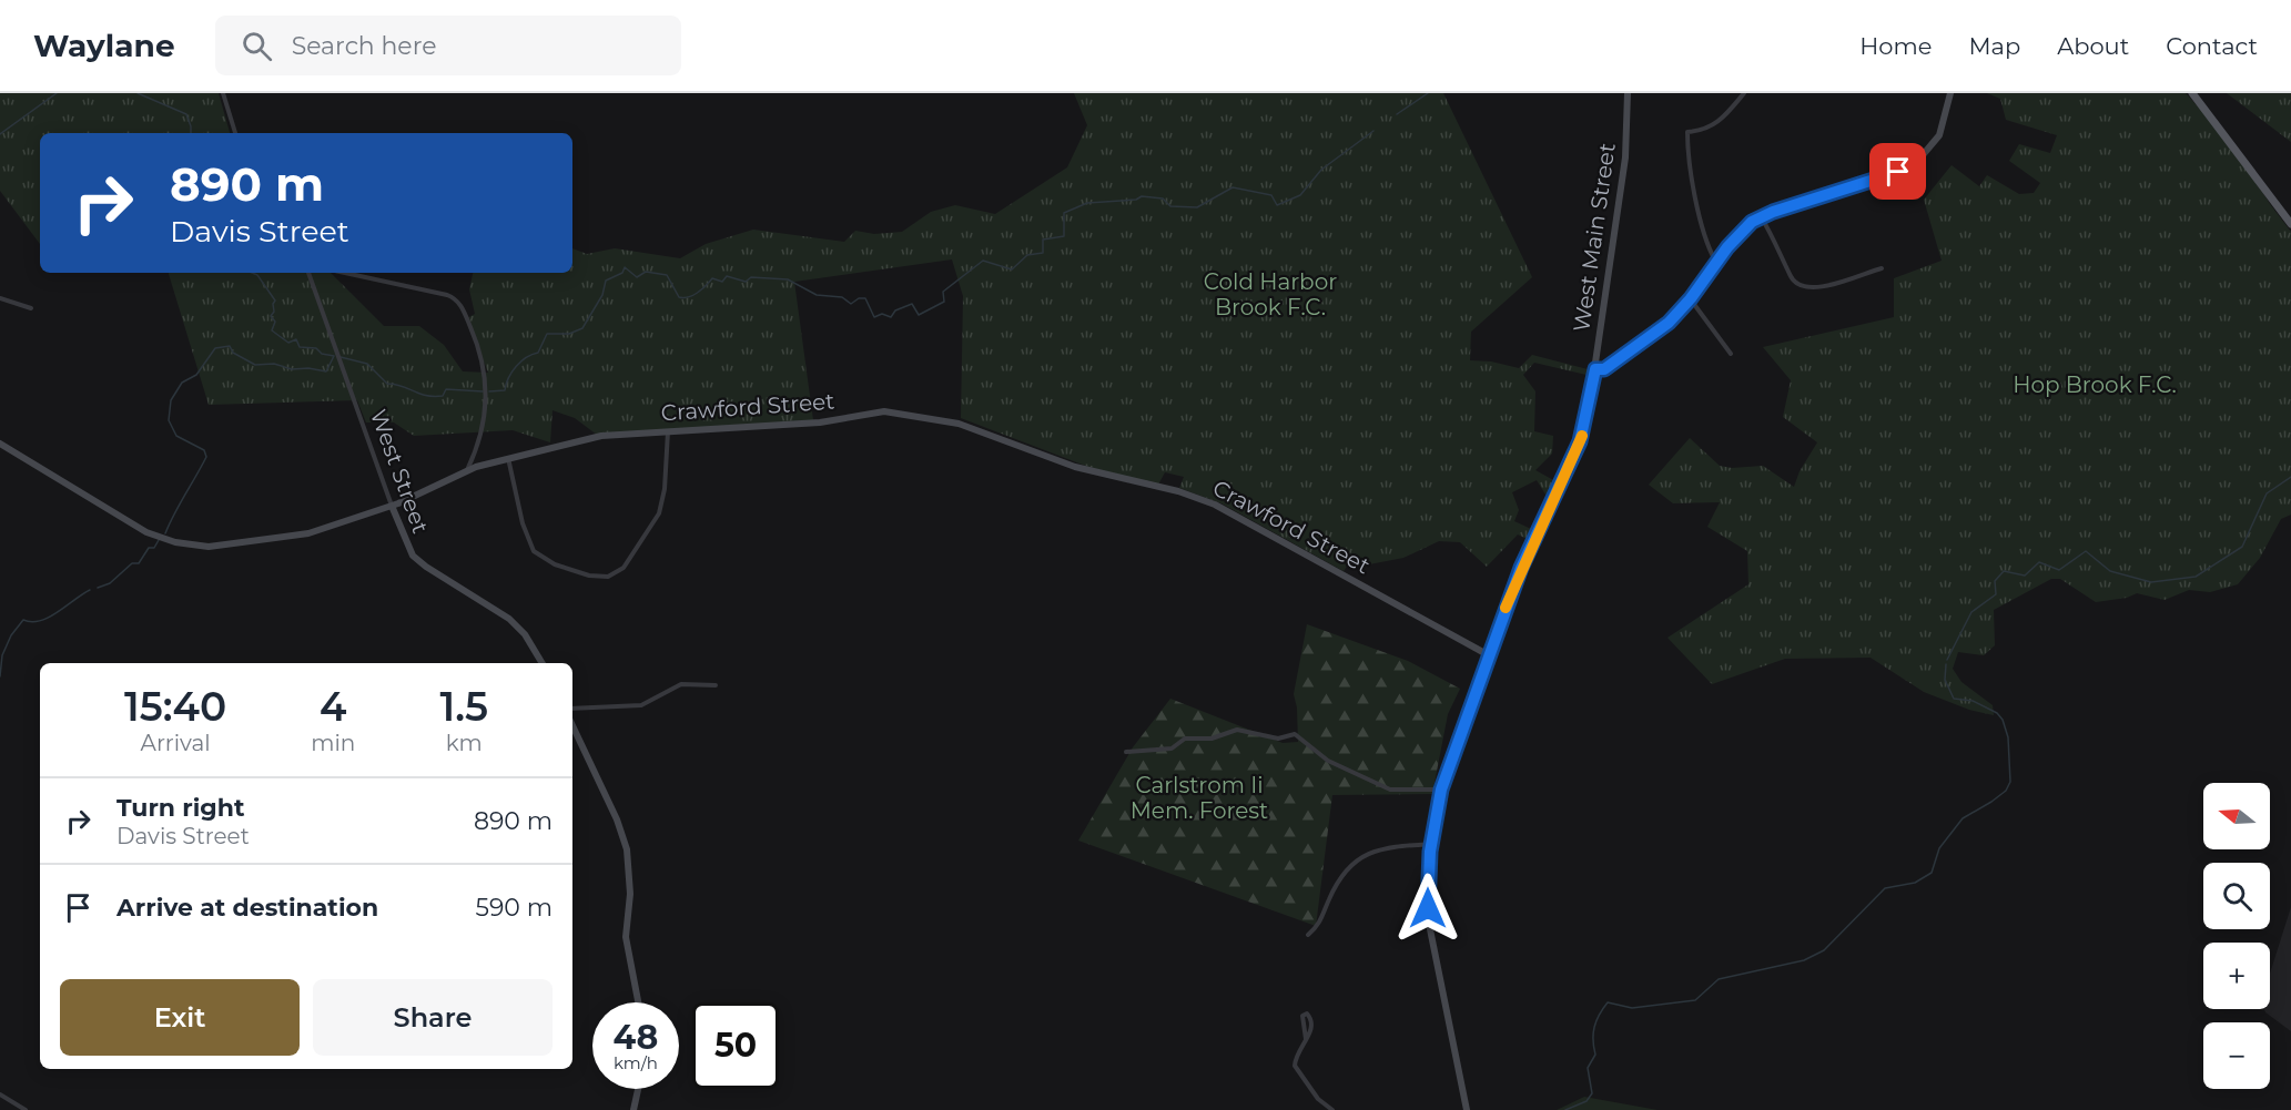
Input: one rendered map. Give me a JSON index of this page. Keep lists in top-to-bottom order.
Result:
{
  "streets": {
    "street": ["West Main Street", "Crawford Street", "West Street"]
  },
  "crossings": [
    ["West Main Street", "Crawford Street"],
    ["Crawford Street", "West Street"]
  ],
  "parks": ["Cold Harbor Brook F.C.", "Hop Brook F.C.", "Carlstrom Ii Mem. Forest"],
  "north": "left",
  "page": {
    "header": "Waylane",
    "search": "Search here",
    "nav": [
      "Home",
      "Map",
      "About",
      "Contact"
    ],
    "turn": ["890 m", "Davis Street"],
    "eta": [
      "15:40",
      "Arrival",
      "4",
      "min",
      "1.5",
      "km"
    ],
    "list": [
      {
        "name": "Turn right",
        "note": "Davis Street",
        "value": "890 m"
      },
      {
        "name": "Arrive at destination",
        "value": "590 m"
      }
    ],
    "map_buttons": ["+", "−"],
    "buttons": ["Exit", "Share"],
    "speed": "48 km/h",
    "limit": "50"
  }
}
